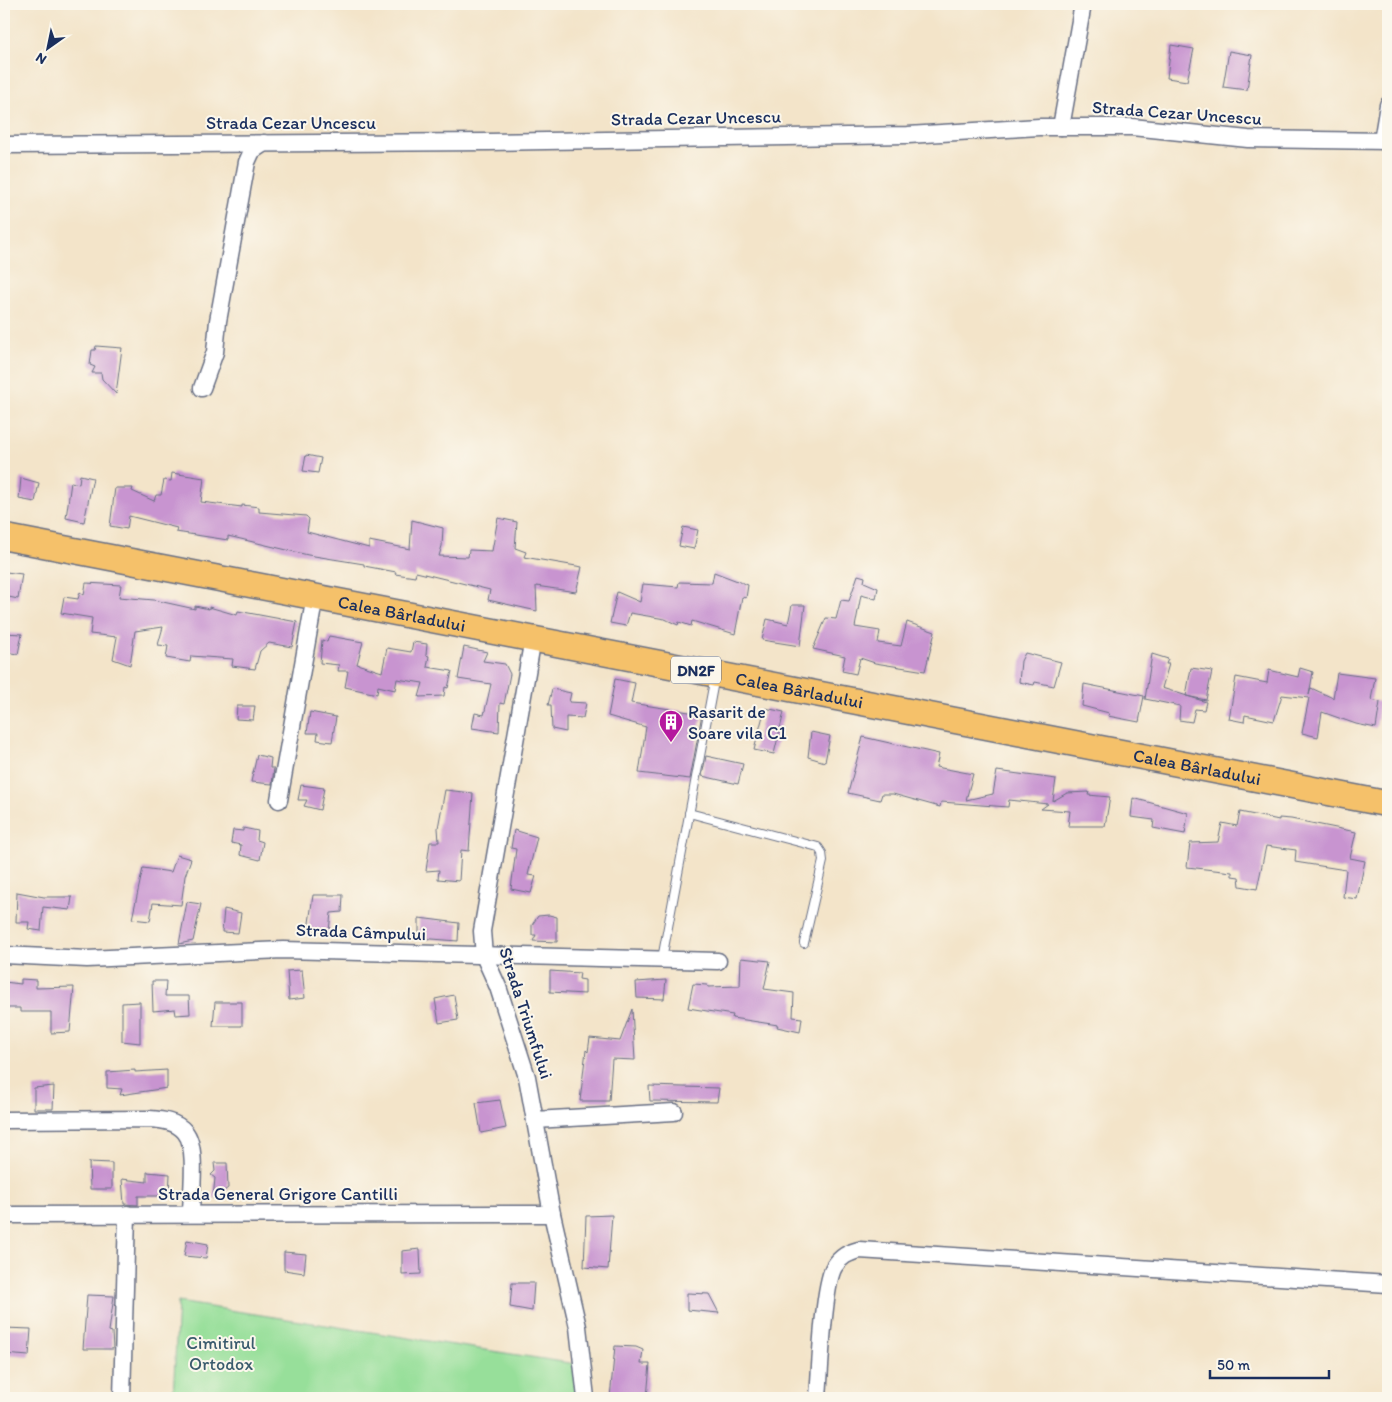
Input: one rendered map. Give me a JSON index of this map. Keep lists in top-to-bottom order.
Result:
{
  "streets": {
    "main road": ["Calea Bârladului", "DN2F"],
    "street": [
      "Strada Cezar Uncescu",
      "Strada Câmpului",
      "Strada Triumfului",
      "Strada General Grigore Cantilli"
    ]
  },
  "crossings": [
    ["Calea Bârladului", "Strada Triumfului"],
    ["Strada Câmpului", "Strada Triumfului"],
    ["Strada Triumfului", "Strada General Grigore Cantilli"]
  ],
  "parks": ["Cimitirul Ortodox"],
  "places": {
    "building": ["Rasarit de Soare vila C1"]
  },
  "scale_bar": "50 m",
  "north": "bottom left"
}
